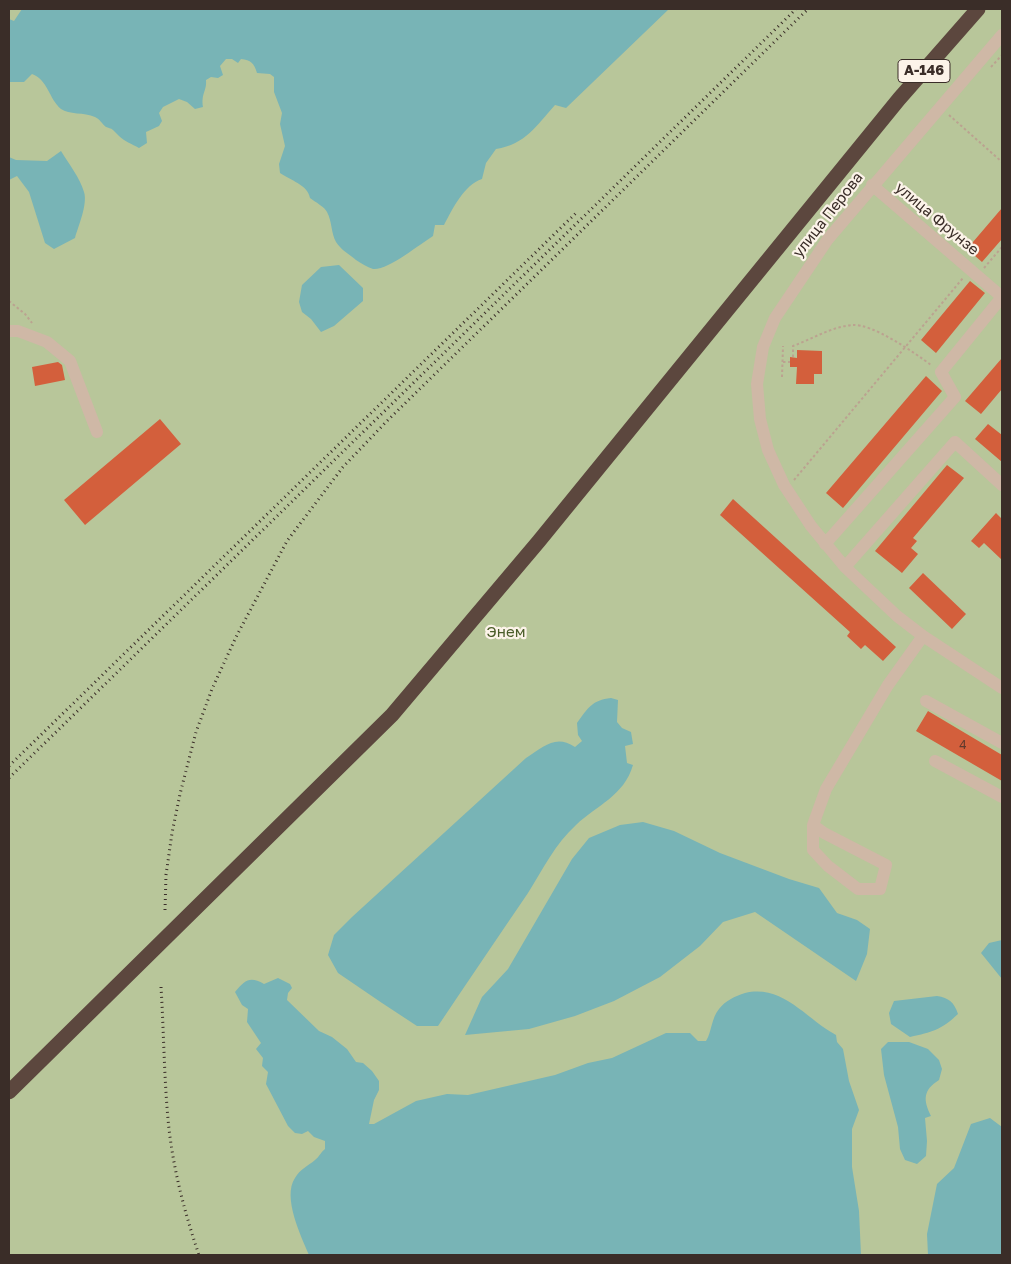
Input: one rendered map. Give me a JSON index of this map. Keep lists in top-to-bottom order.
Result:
{
  "streets": {
    "highway": ["А-146"],
    "street": ["улица Перова", "улица Фрунзе"]
  },
  "crossings": [
    ["улица Перова", "улица Фрунзе"]
  ],
  "parks": ["Энем"],
  "house_numbers": ["4"]
}
